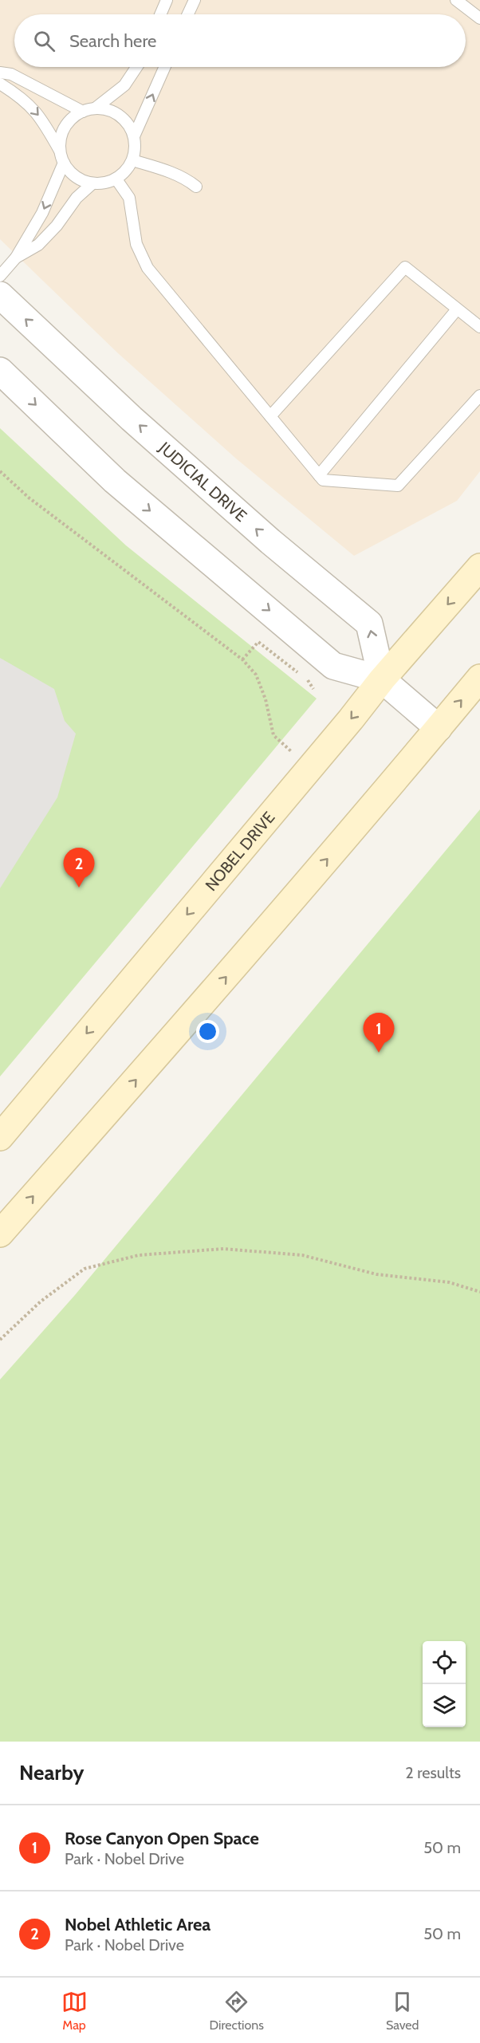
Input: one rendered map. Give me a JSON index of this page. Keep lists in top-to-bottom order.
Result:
{
  "streets": {
    "main road": ["NOBEL DRIVE"],
    "street": ["JUDICIAL DRIVE"]
  },
  "crossings": [
    ["JUDICIAL DRIVE", "NOBEL DRIVE"]
  ],
  "page": {
    "search": "Search here",
    "pins": ["2", "1"],
    "heading": ["Nearby", "2 results"],
    "list": [
      {
        "mark": "1",
        "name": "Rose Canyon Open Space",
        "note": "Park · Nobel Drive",
        "value": "50 m"
      },
      {
        "mark": "2",
        "name": "Nobel Athletic Area",
        "note": "Park · Nobel Drive",
        "value": "50 m"
      }
    ],
    "nav": ["Map", "Directions", "Saved"]
  }
}
